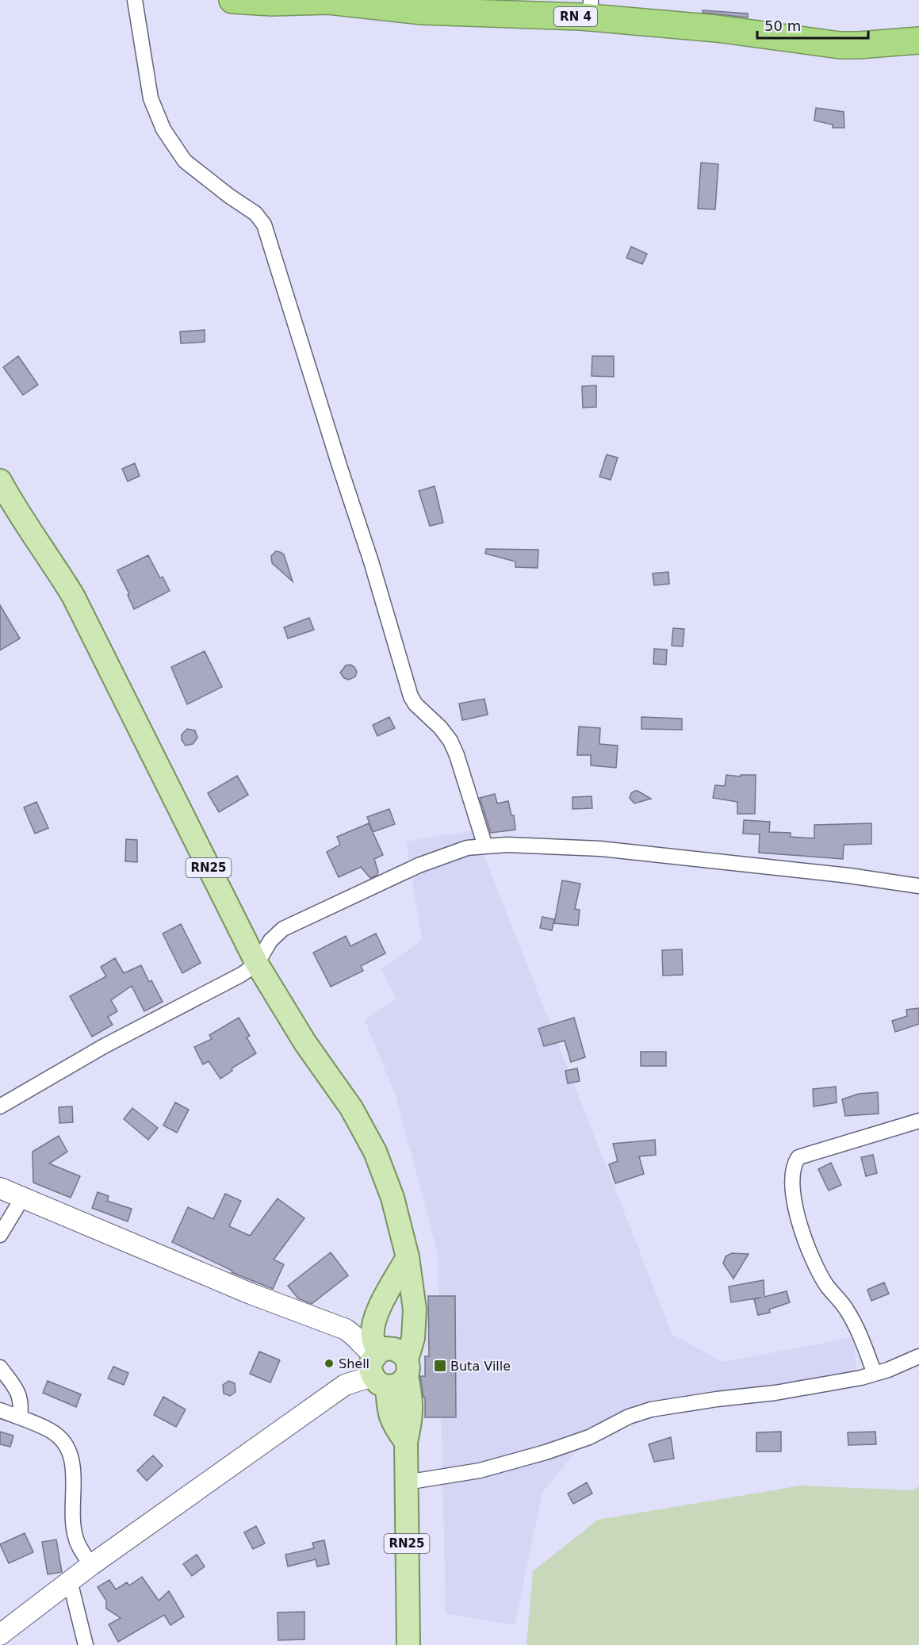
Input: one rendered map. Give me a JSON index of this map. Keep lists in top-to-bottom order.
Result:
{
  "streets": {
    "highway": ["RN 4"],
    "main road": ["RN25"]
  },
  "places": {
    "other": ["Shell"],
    "transit": ["Buta Ville"]
  },
  "scale_bar": "50 m"
}
